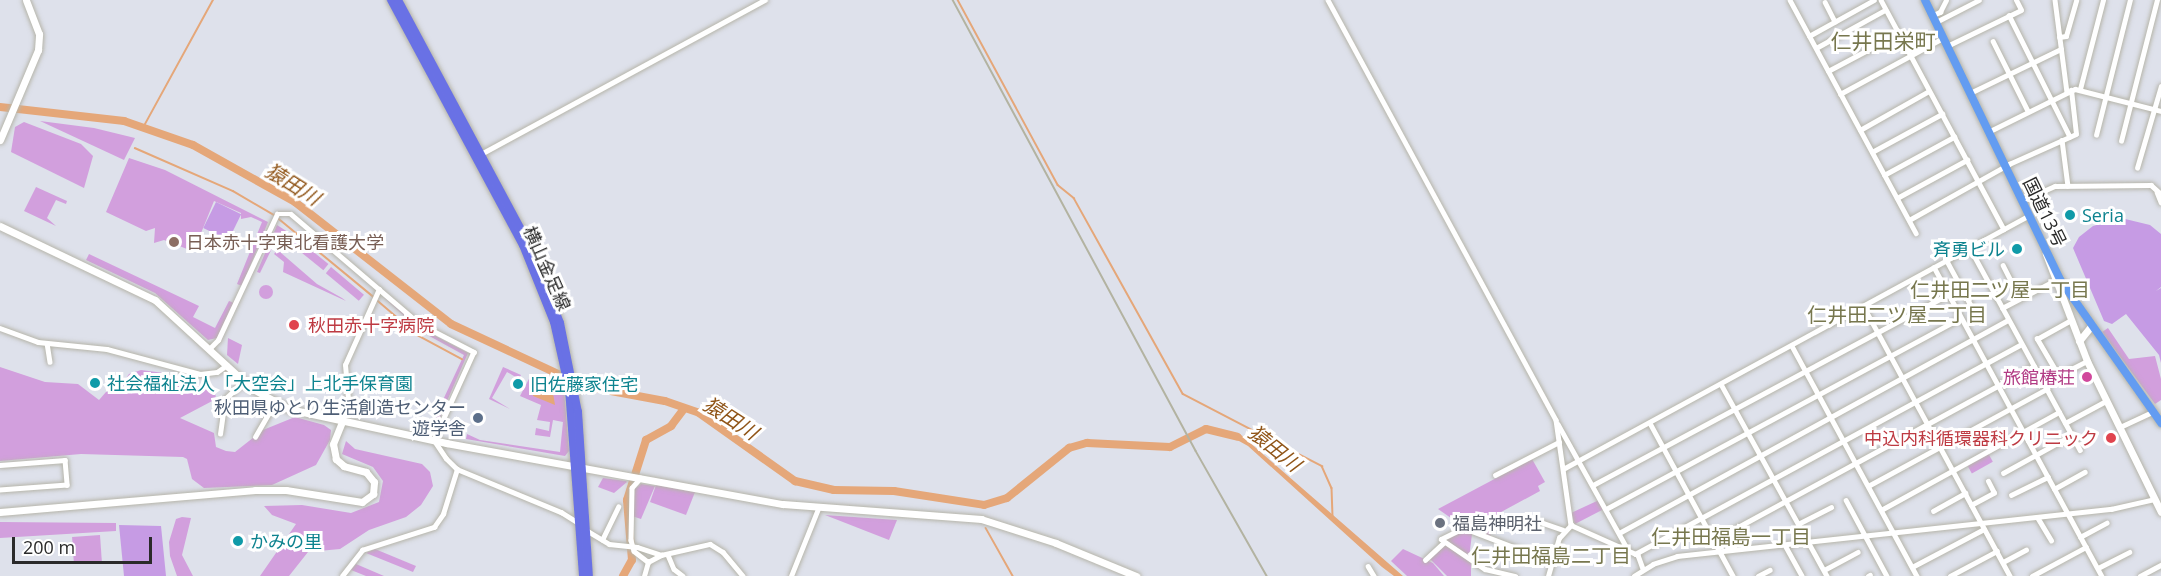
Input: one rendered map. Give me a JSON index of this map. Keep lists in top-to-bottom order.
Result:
{
  "streets": {
    "highway": ["国道13号"],
    "main road": ["横山金足線"]
  },
  "districts": [
    "仁井田栄町",
    "仁井田二ツ屋一丁目",
    "仁井田二ツ屋二丁目",
    "仁井田福島一丁目",
    "仁井田福島二丁目"
  ],
  "water": ["猿田川"],
  "places": [
    "Seria",
    "日本赤十字東北看護大学",
    "斉勇ビル",
    "秋田赤十字病院",
    "旅館椿荘",
    "社会福祉法人「大空会」上北手保育園",
    "旧佐藤家住宅",
    "秋田県ゆとり生活創造センター 遊学舎",
    "中込内科循環器科クリニック",
    "福島神明社",
    "かみの里"
  ],
  "scale_bar": "200 m"
}
